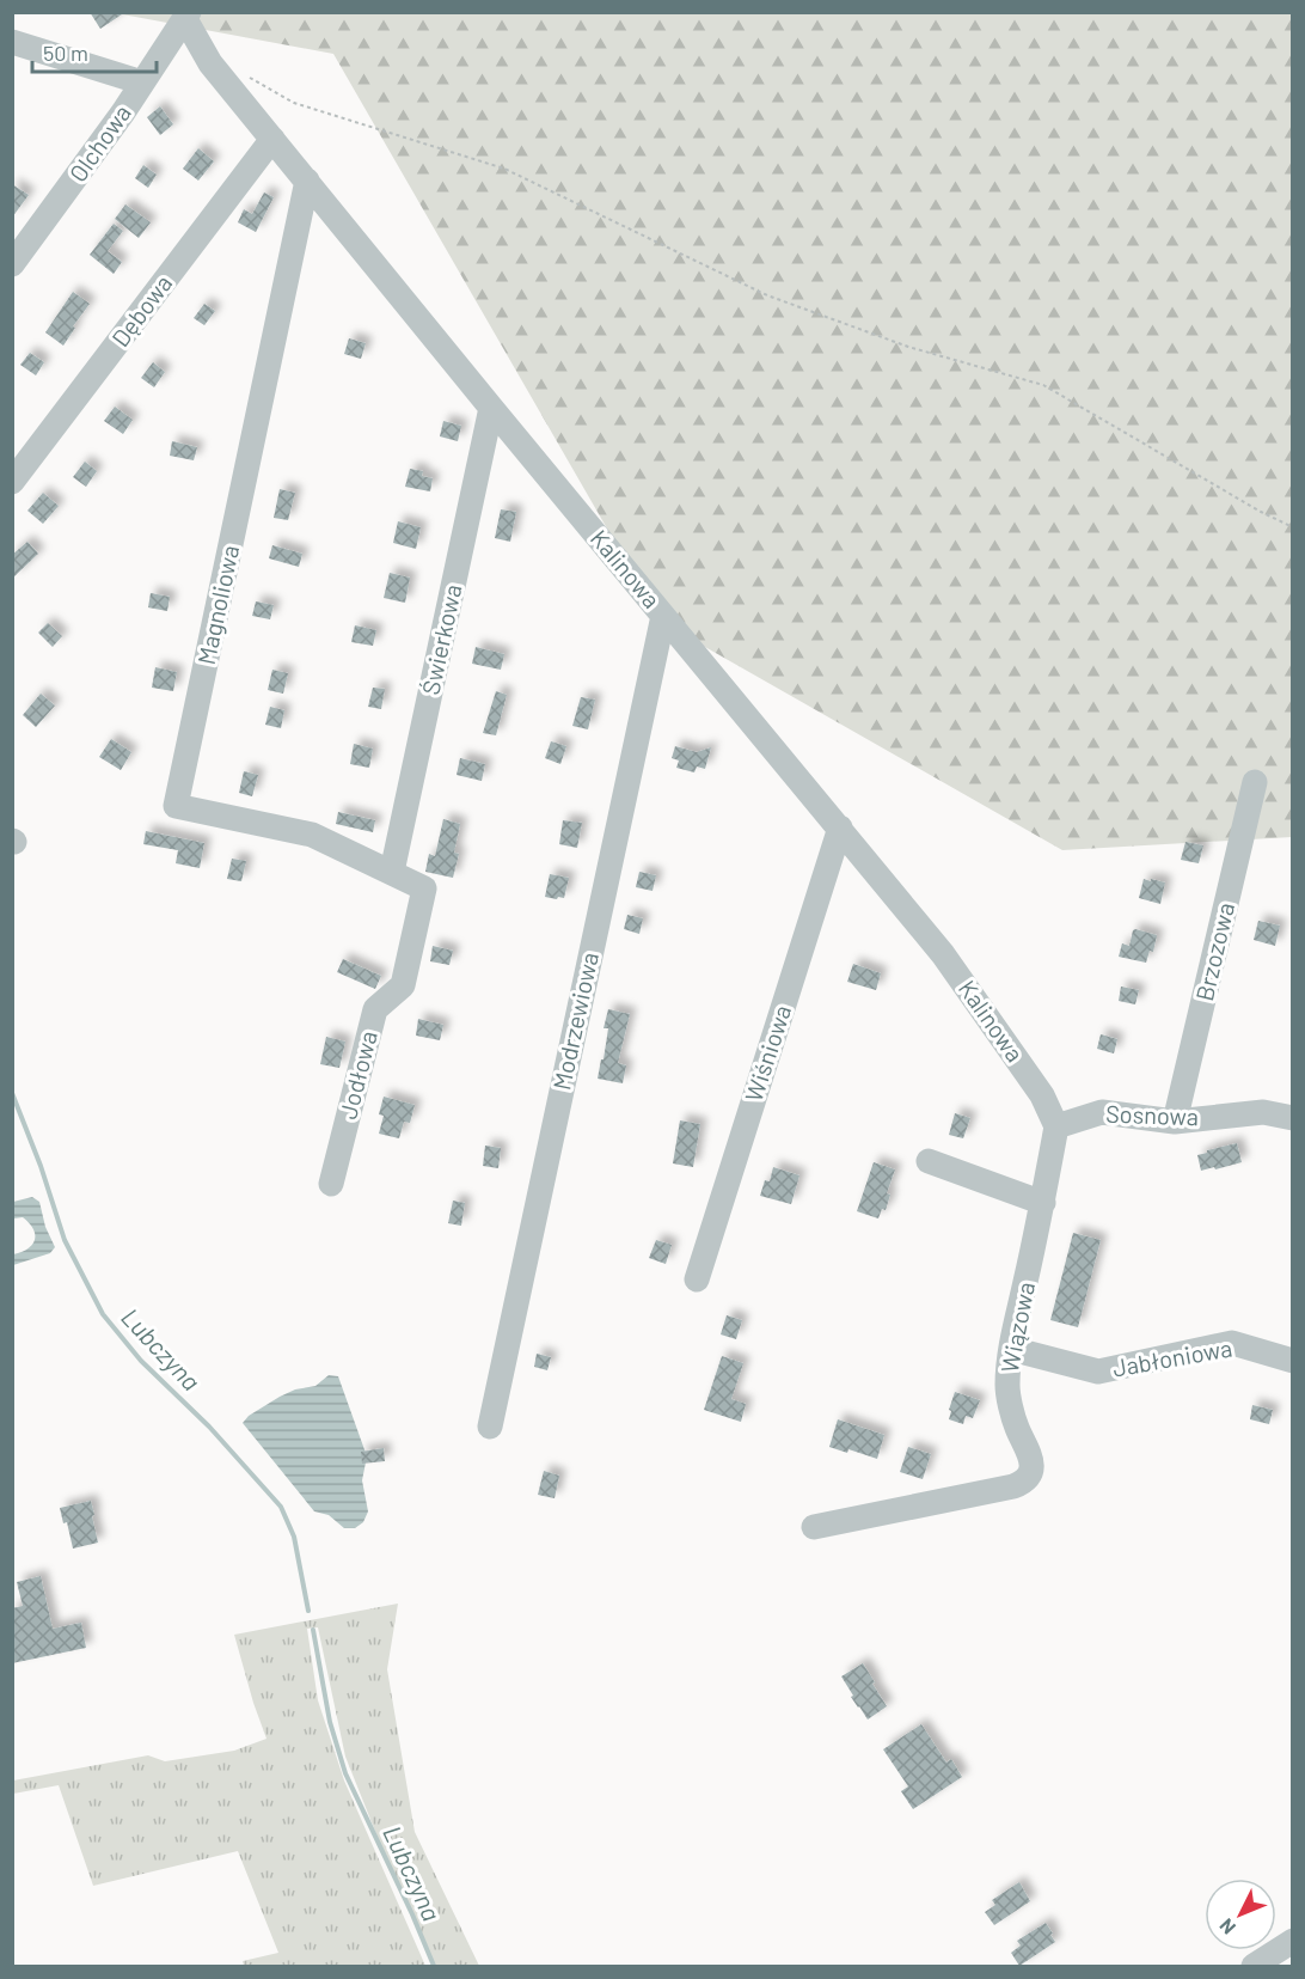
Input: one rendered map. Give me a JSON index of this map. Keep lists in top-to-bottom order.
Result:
{
  "streets": {
    "street": [
      "Olchowa",
      "Dębowa",
      "Kalinowa",
      "Magnoliowa",
      "Świerkowa",
      "Brzozowa",
      "Modrzewiowa",
      "Wiśniowa",
      "Jodłowa",
      "Sosnowa",
      "Wiązowa",
      "Jabłoniowa"
    ]
  },
  "crossings": [
    ["Olchowa", "Kalinowa"],
    ["Dębowa", "Kalinowa"],
    ["Kalinowa", "Magnoliowa"],
    ["Kalinowa", "Świerkowa"],
    ["Kalinowa", "Modrzewiowa"],
    ["Kalinowa", "Wiśniowa"],
    ["Kalinowa", "Sosnowa"],
    ["Kalinowa", "Wiązowa"],
    ["Magnoliowa", "Świerkowa"],
    ["Magnoliowa", "Jodłowa"],
    ["Świerkowa", "Jodłowa"],
    ["Brzozowa", "Sosnowa"],
    ["Sosnowa", "Wiązowa"],
    ["Wiązowa", "Jabłoniowa"]
  ],
  "water": ["Lubczyna"],
  "scale_bar": "50 m",
  "north": "bottom left"
}
